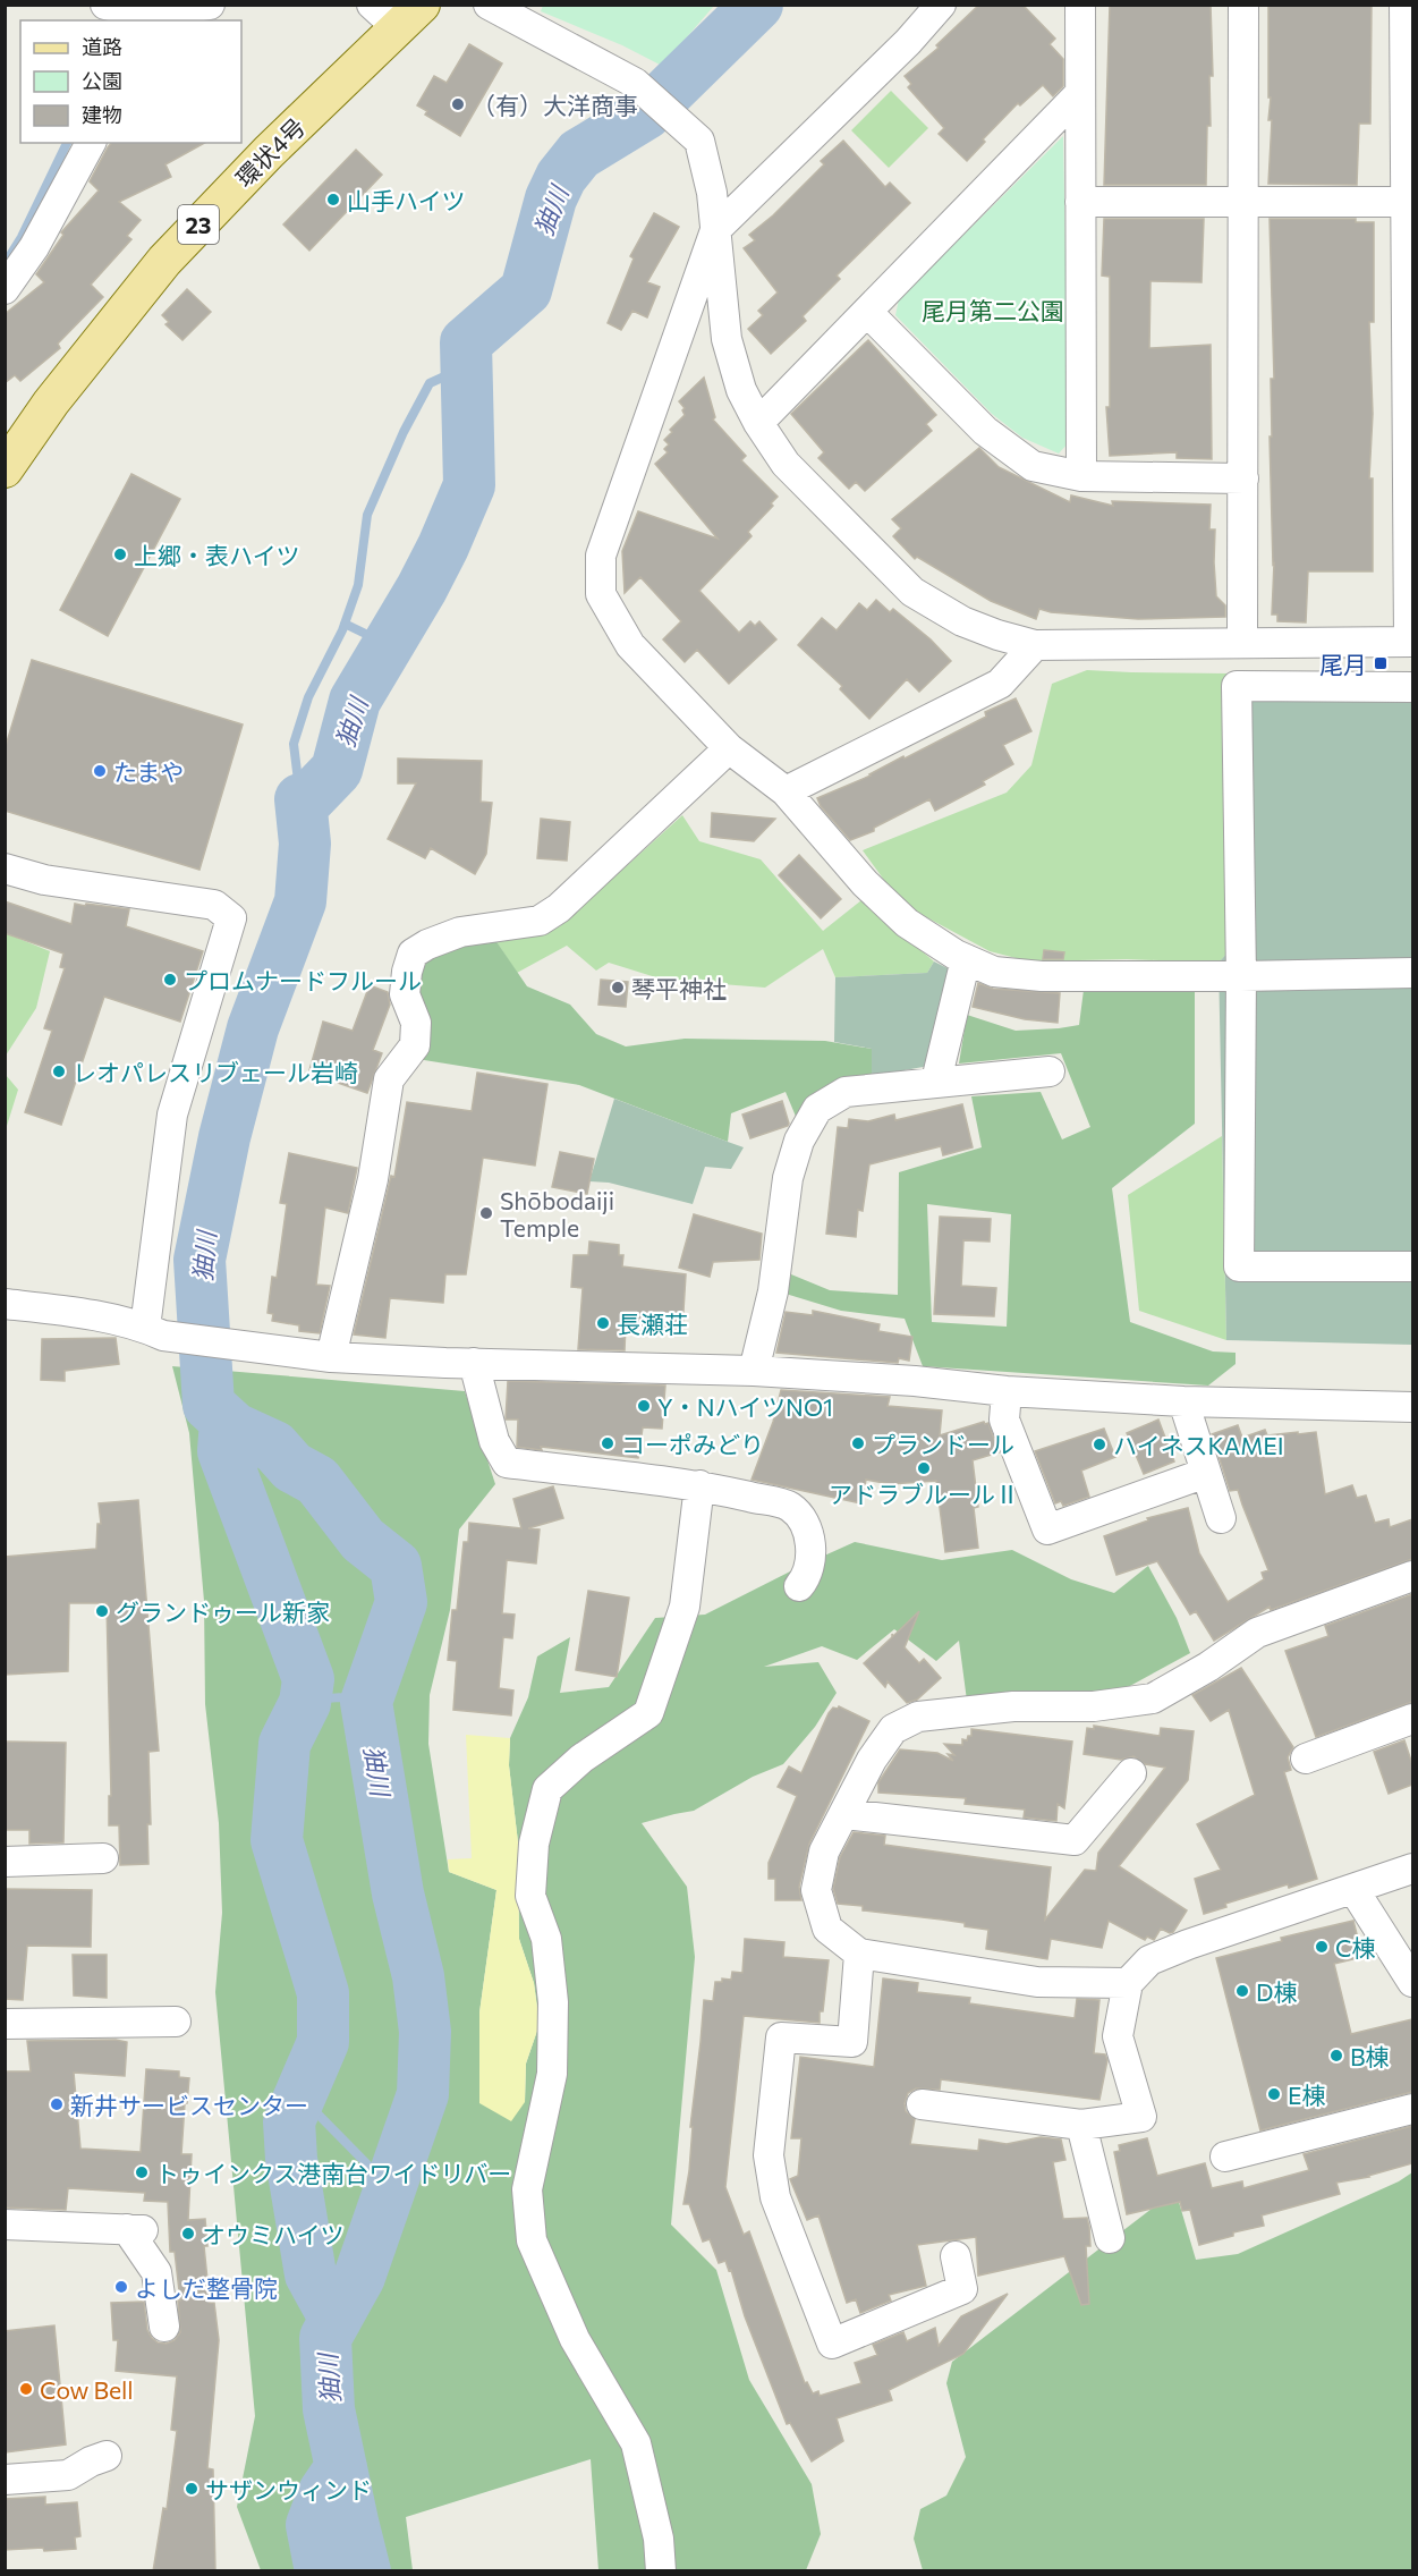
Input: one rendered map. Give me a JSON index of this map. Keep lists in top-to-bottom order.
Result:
{
  "streets": {
    "main road": ["環状4号", "23"]
  },
  "water": ["㹨川"],
  "parks": ["尾月第二公園"],
  "places": {
    "other": [
      "（有）大洋商事",
      "山手ハイツ",
      "上郷・表ハイツ",
      "たまや",
      "プロムナードフルール",
      "琴平神社",
      "レオパレスリブェール岩崎",
      "Shōbodaiji Temple",
      "長瀬荘",
      "Y・NハイツNO1",
      "コーポみどり",
      "プランドール",
      "ハイネスKAMEI",
      "アドラブルールⅡ",
      "グランドゥール新家",
      "C棟",
      "D棟",
      "B棟",
      "E棟",
      "新井サービスセンター",
      "トゥインクス港南台ワイドリバー",
      "オウミハイツ",
      "よしだ整骨院",
      "Cow Bell",
      "サザンウィンド"
    ],
    "transit": ["尾月"]
  },
  "legend": ["道路", "公園", "建物"]
}
